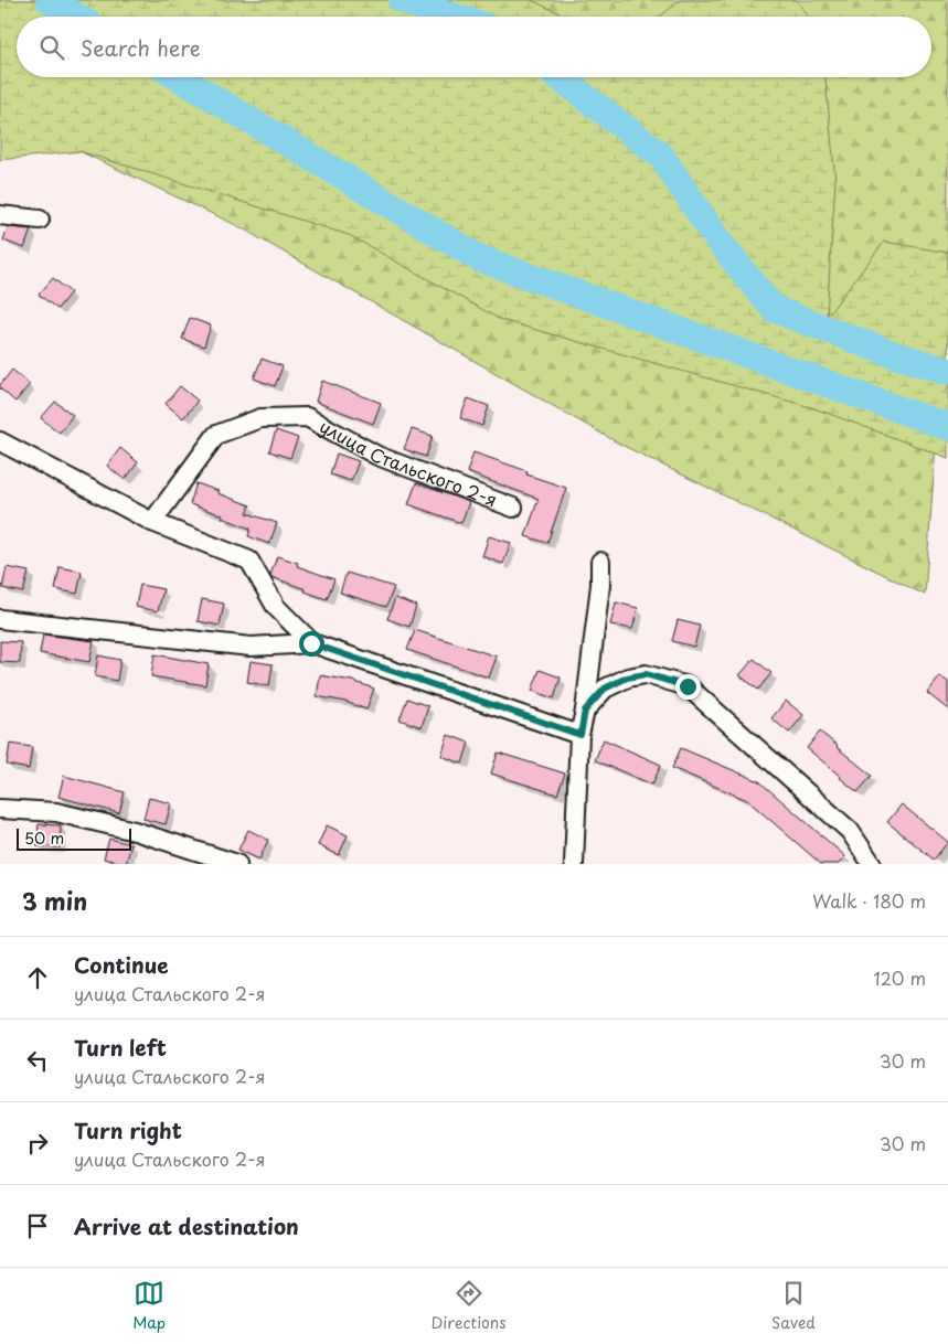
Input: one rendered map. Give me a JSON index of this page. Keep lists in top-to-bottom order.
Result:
{
  "streets": {
    "street": ["улица Стальского 2-я"]
  },
  "scale_bar": "50 m",
  "page": {
    "search": "Search here",
    "scale": "50 m",
    "heading": ["3 min", "Walk · 180 m"],
    "list": [
      ["Continue", "улица Стальского 2-я", "120 m"],
      ["Turn left", "улица Стальского 2-я", "30 m"],
      ["Turn right", "улица Стальского 2-я", "30 m"],
      "Arrive at destination"
    ],
    "nav": ["Map", "Directions", "Saved"]
  }
}
